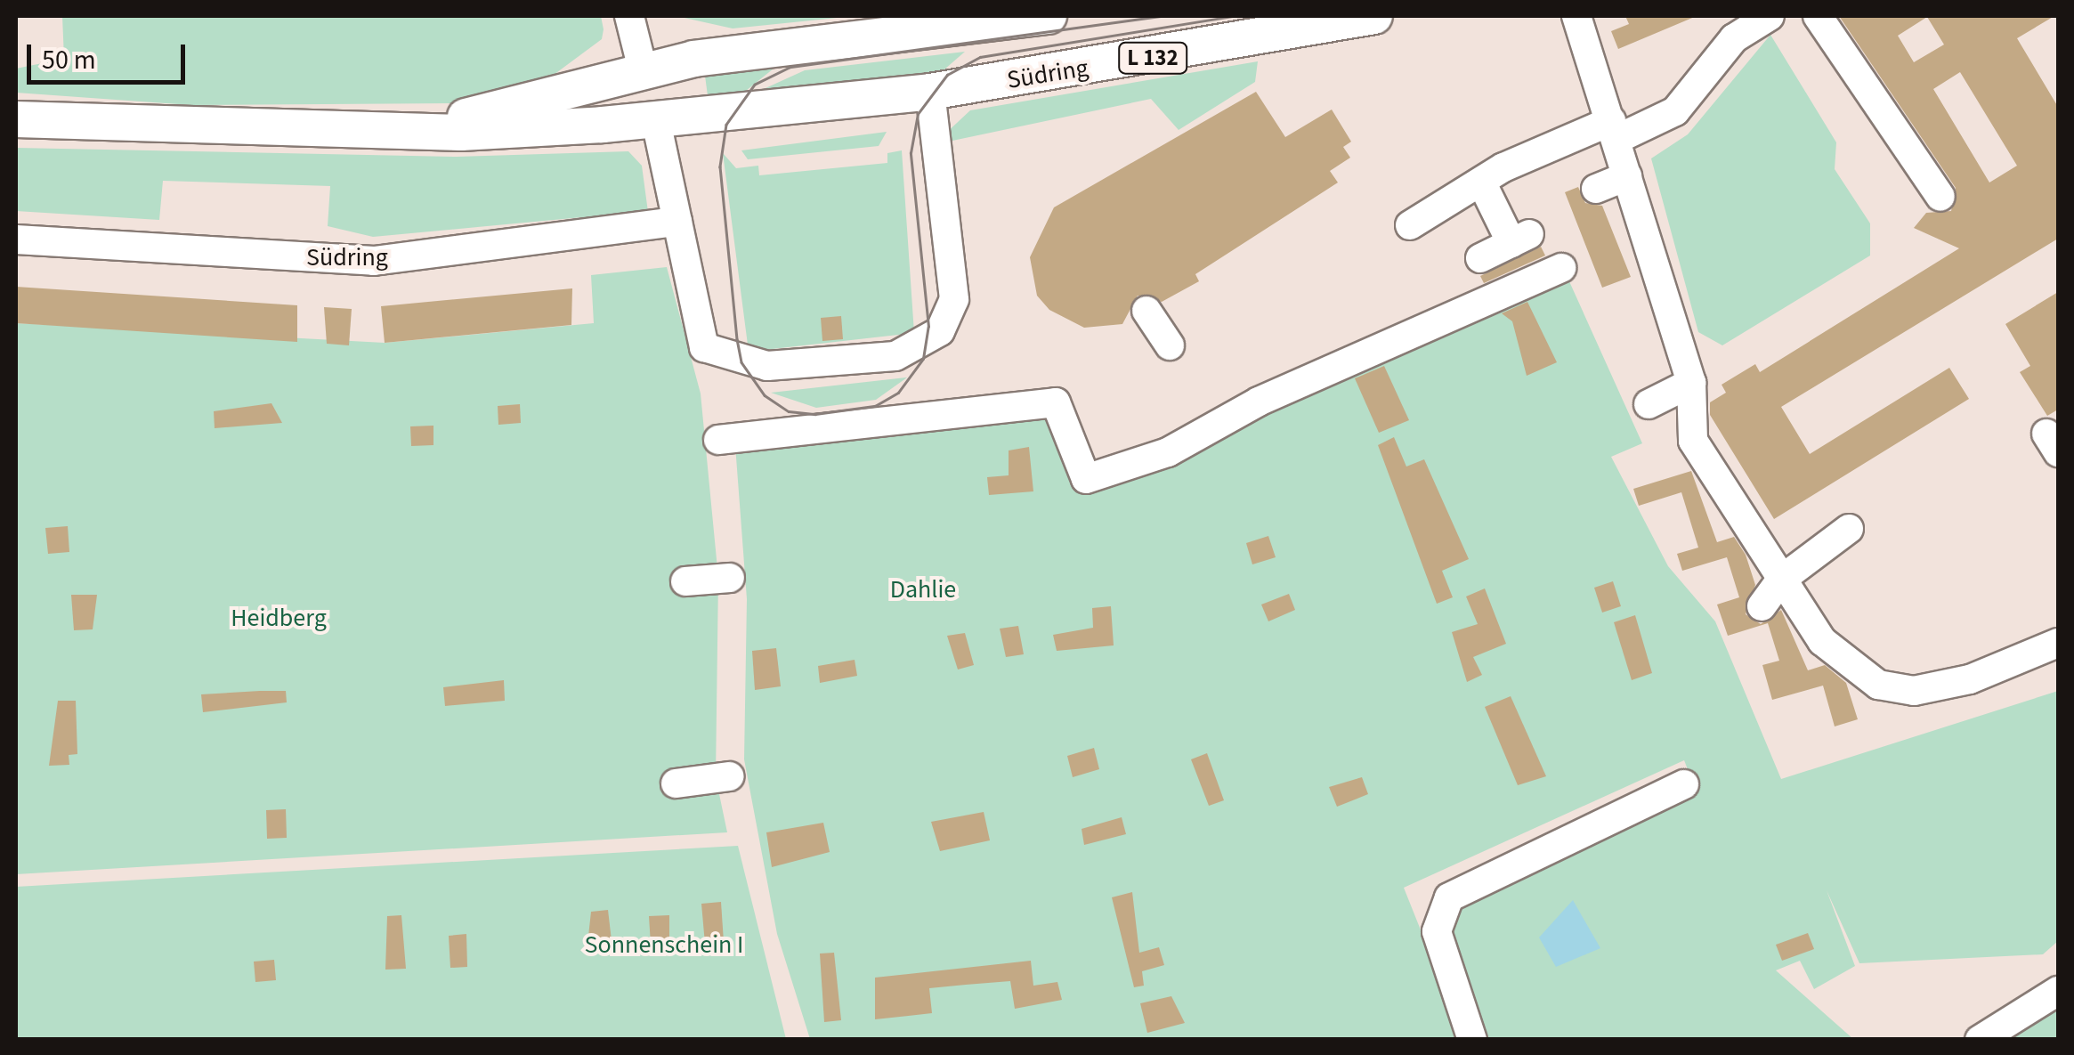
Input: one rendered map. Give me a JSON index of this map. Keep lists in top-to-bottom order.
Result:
{
  "streets": {
    "main road": ["L 132", "Südring"]
  },
  "parks": ["Dahlie", "Heidberg", "Sonnenschein I"],
  "scale_bar": "50 m"
}
